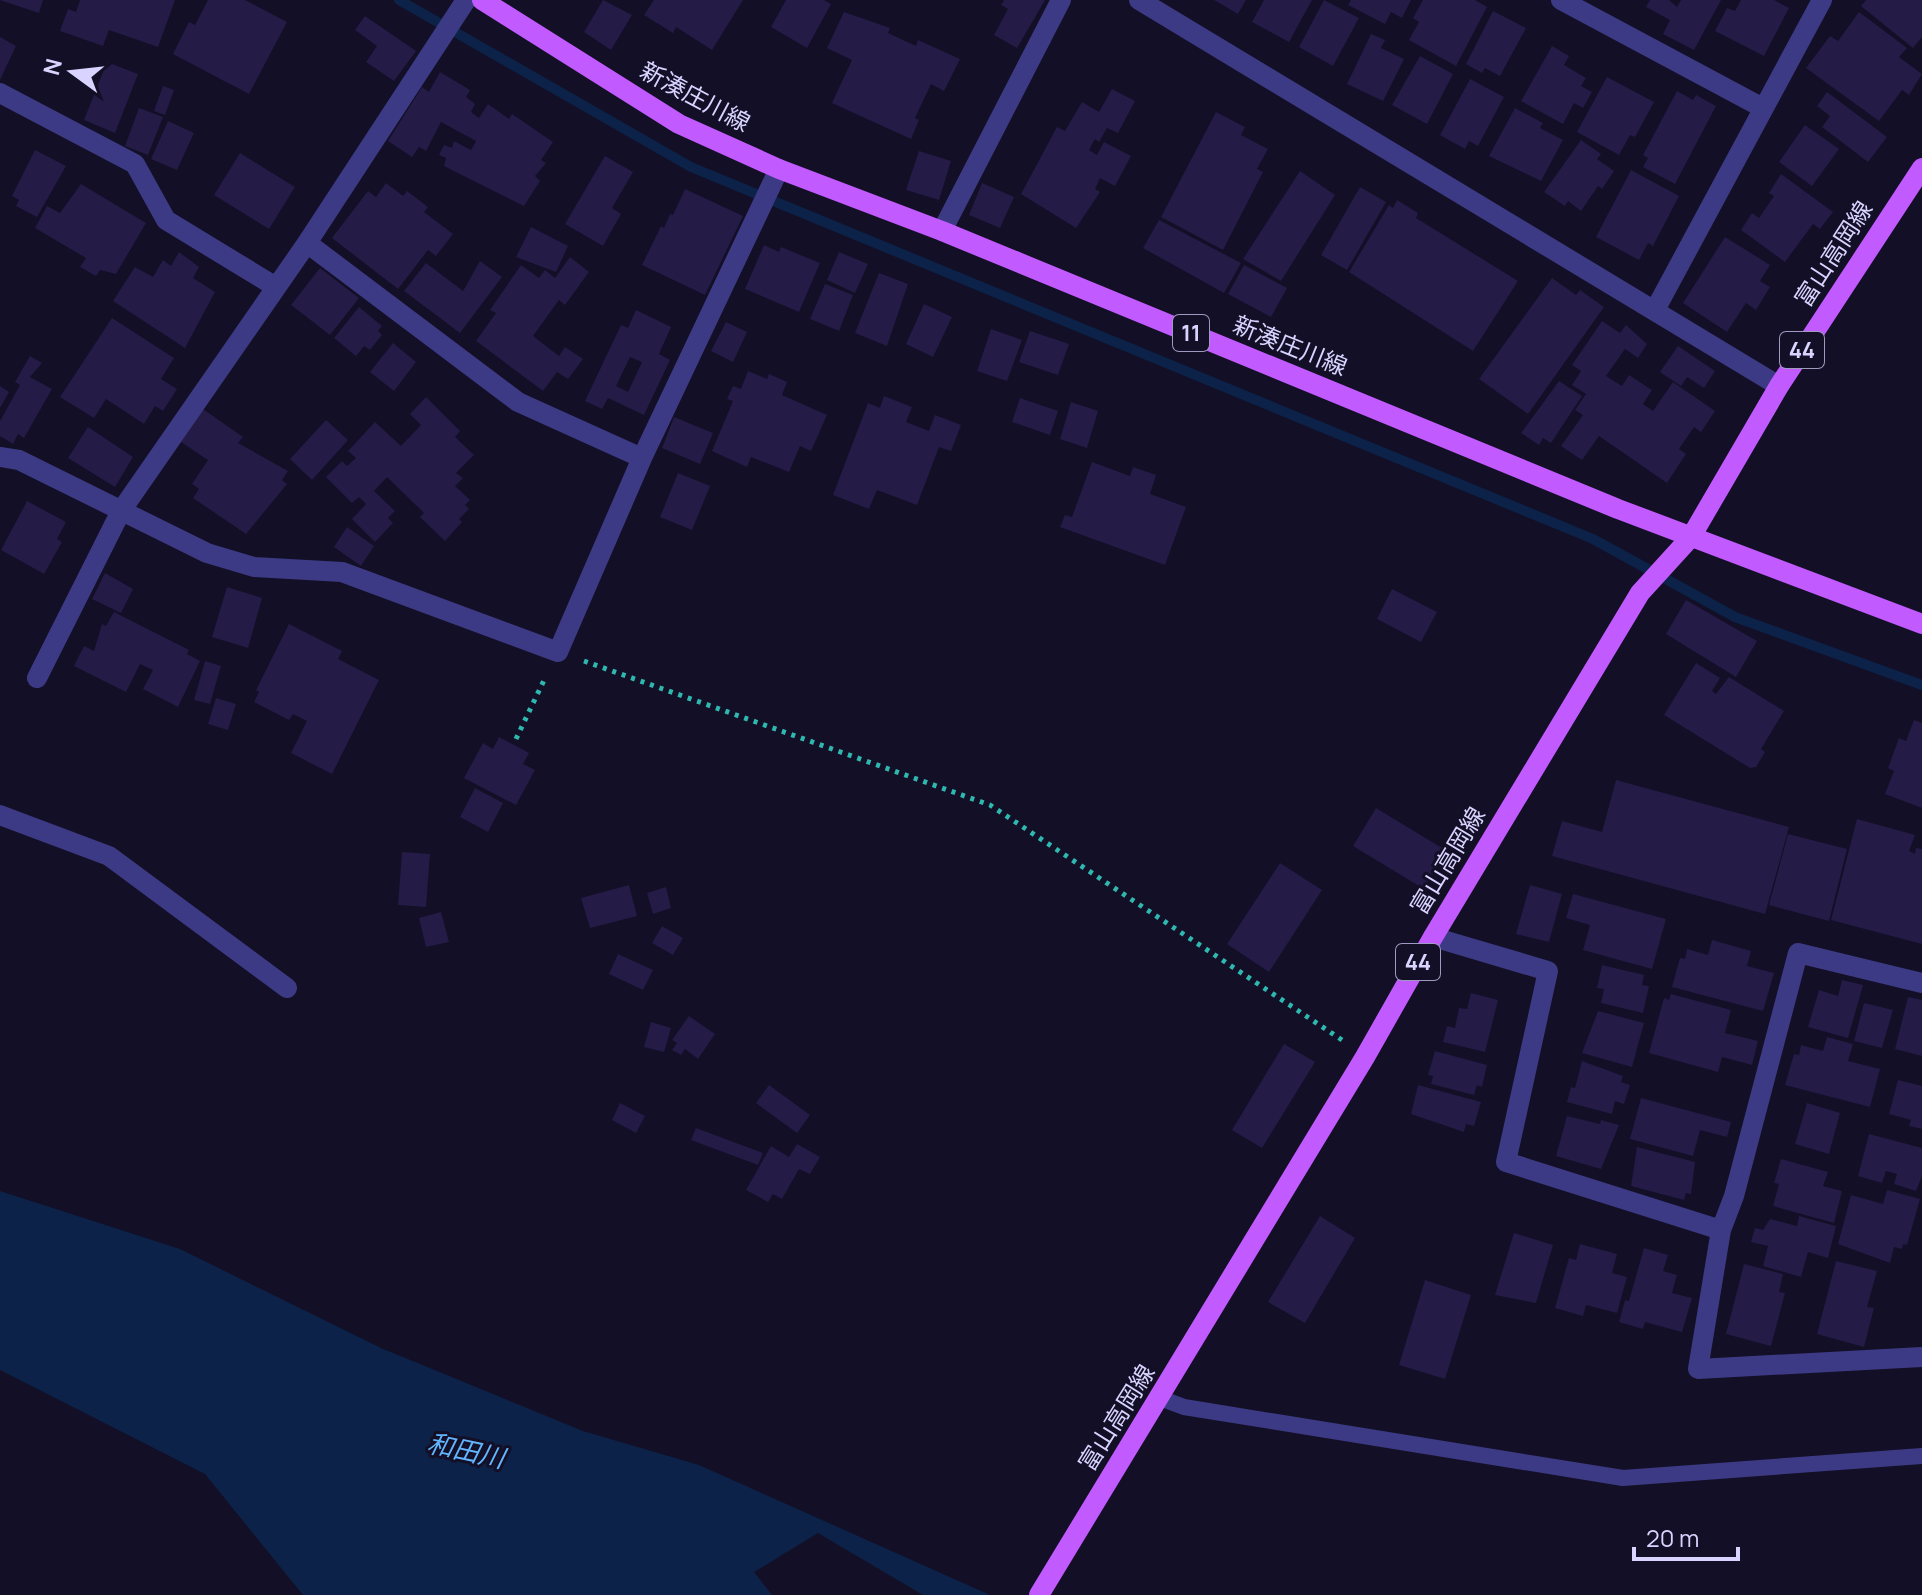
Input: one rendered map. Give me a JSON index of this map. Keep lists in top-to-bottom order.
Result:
{
  "streets": {
    "main road": [
      "新湊庄川線",
      "富山高岡線",
      "11",
      "44"
    ]
  },
  "crossings": [
    ["新湊庄川線", "富山高岡線"]
  ],
  "water": ["和田川"],
  "scale_bar": "20 m",
  "north": "left"
}
